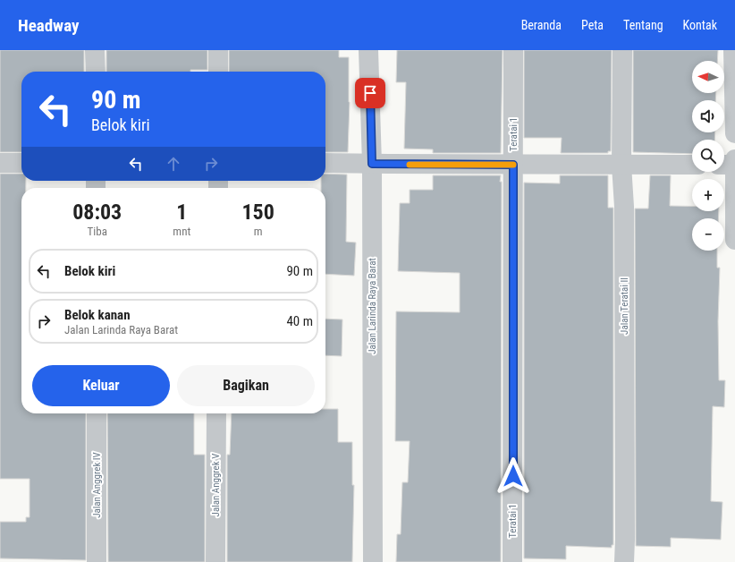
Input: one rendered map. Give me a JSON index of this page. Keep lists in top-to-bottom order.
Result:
{
  "streets": {
    "street": [
      "Teratai 1",
      "Jalan Larinda Raya Barat",
      "Jalan Teratai II",
      "Jalan Anggrek IV",
      "Jalan Anggrek V"
    ]
  },
  "north": "left",
  "page": {
    "header": "Headway",
    "nav": [
      "Beranda",
      "Peta",
      "Tentang",
      "Kontak"
    ],
    "map_buttons": ["+", "−"],
    "turn": ["90 m", "Belok kiri"],
    "eta": [
      "08:03",
      "Tiba",
      "1",
      "mnt",
      "150",
      "m"
    ],
    "list": [
      {
        "name": "Belok kiri",
        "value": "90 m"
      },
      {
        "name": "Belok kanan",
        "note": "Jalan Larinda Raya Barat",
        "value": "40 m"
      }
    ],
    "buttons": ["Keluar", "Bagikan"]
  }
}
